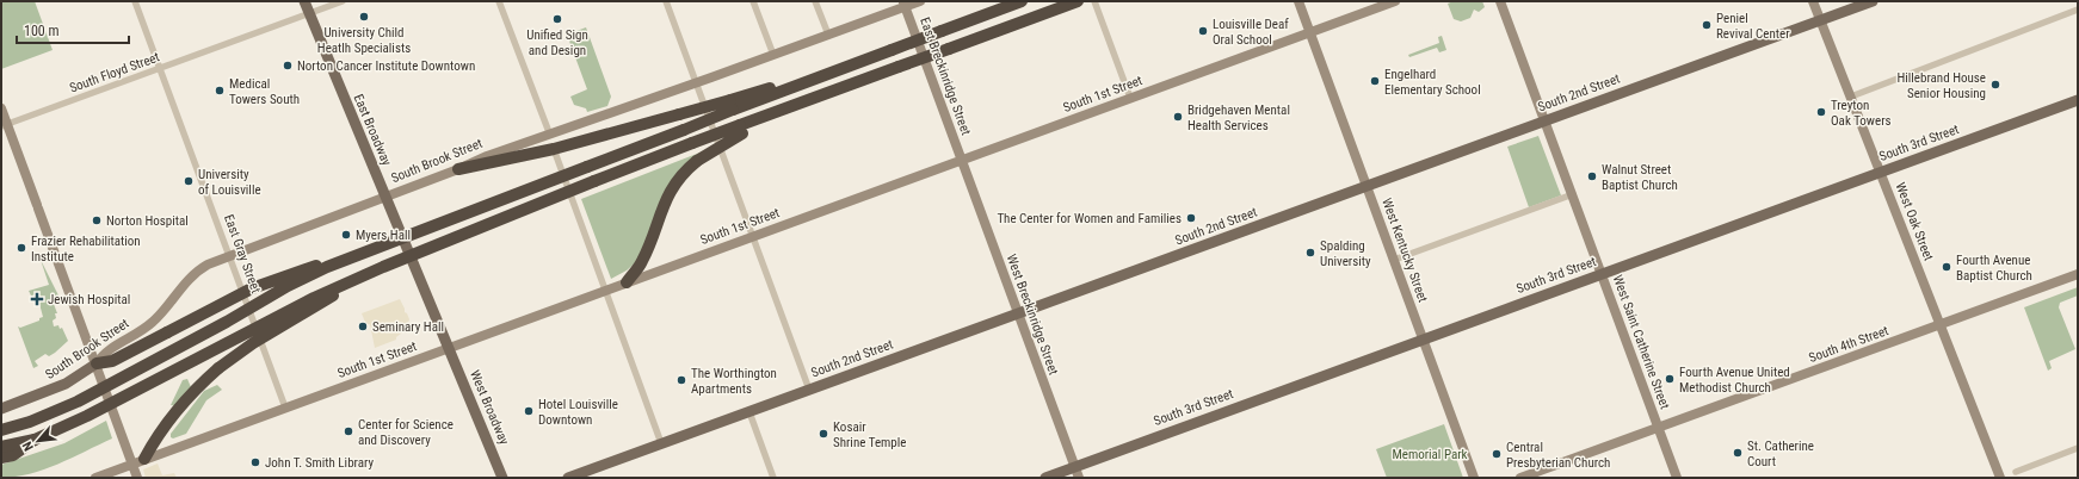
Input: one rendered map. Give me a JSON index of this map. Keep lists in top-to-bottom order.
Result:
{
  "streets": {
    "main road": [
      "South 2nd Street",
      "East Broadway",
      "South 3rd Street",
      "South Brook Street",
      "West Broadway"
    ],
    "street": [
      "South Floyd Street",
      "East Breckinridge Street",
      "South 1st Street",
      "West Oak Street",
      "West Kentucky Street",
      "East Gray Street",
      "West Breckinridge Street",
      "West Saint Catherine Street",
      "South 4th Street"
    ]
  },
  "crossings": [
    ["South Floyd Street", "East Broadway"],
    ["South Floyd Street", "East Gray Street"],
    ["East Breckinridge Street", "South 1st Street"],
    ["East Breckinridge Street", "South Brook Street"],
    ["East Breckinridge Street", "West Breckinridge Street"],
    ["South 2nd Street", "West Oak Street"],
    ["South 2nd Street", "West Kentucky Street"],
    ["South 2nd Street", "West Breckinridge Street"],
    ["South 2nd Street", "West Saint Catherine Street"],
    ["South 1st Street", "East Broadway"],
    ["South 1st Street", "West Kentucky Street"],
    ["South 1st Street", "East Gray Street"],
    ["South 1st Street", "West Breckinridge Street"],
    ["South 1st Street", "West Broadway"],
    ["East Broadway", "South Brook Street"],
    ["East Broadway", "West Broadway"],
    ["South 3rd Street", "West Oak Street"],
    ["South 3rd Street", "West Kentucky Street"],
    ["South 3rd Street", "West Breckinridge Street"],
    ["South 3rd Street", "West Saint Catherine Street"],
    ["South Brook Street", "East Gray Street"],
    ["West Oak Street", "South 4th Street"],
    ["West Saint Catherine Street", "South 4th Street"]
  ],
  "parks": ["Memorial Park"],
  "places": {
    "other": [
      "University Child Heatlh Specialists",
      "Unified Sign and Design",
      "Peniel Revival Center",
      "Louisville Deaf Oral School",
      "Norton Cancer Institute Downtown",
      "Engelhard Elementary School",
      "Hillebrand House Senior Housing",
      "Medical Towers South",
      "Treyton Oak Towers",
      "Bridgehaven Mental Health Services",
      "Walnut Street Baptist Church",
      "University of Louisville",
      "The Center for Women and Families",
      "Norton Hospital",
      "Myers Hall",
      "Frazier Rehabilitation Institute",
      "Spalding University",
      "Fourth Avenue Baptist Church",
      "Seminary Hall",
      "Fourth Avenue United Methodist Church",
      "The Worthington Apartments",
      "Hotel Louisville Downtown",
      "Center for Science and Discovery",
      "Kosair Shrine Temple",
      "St. Catherine Court",
      "Central Presbyterian Church",
      "John T. Smith Library"
    ],
    "health": ["Jewish Hospital"]
  },
  "scale_bar": "100 m",
  "north": "bottom left"
}
